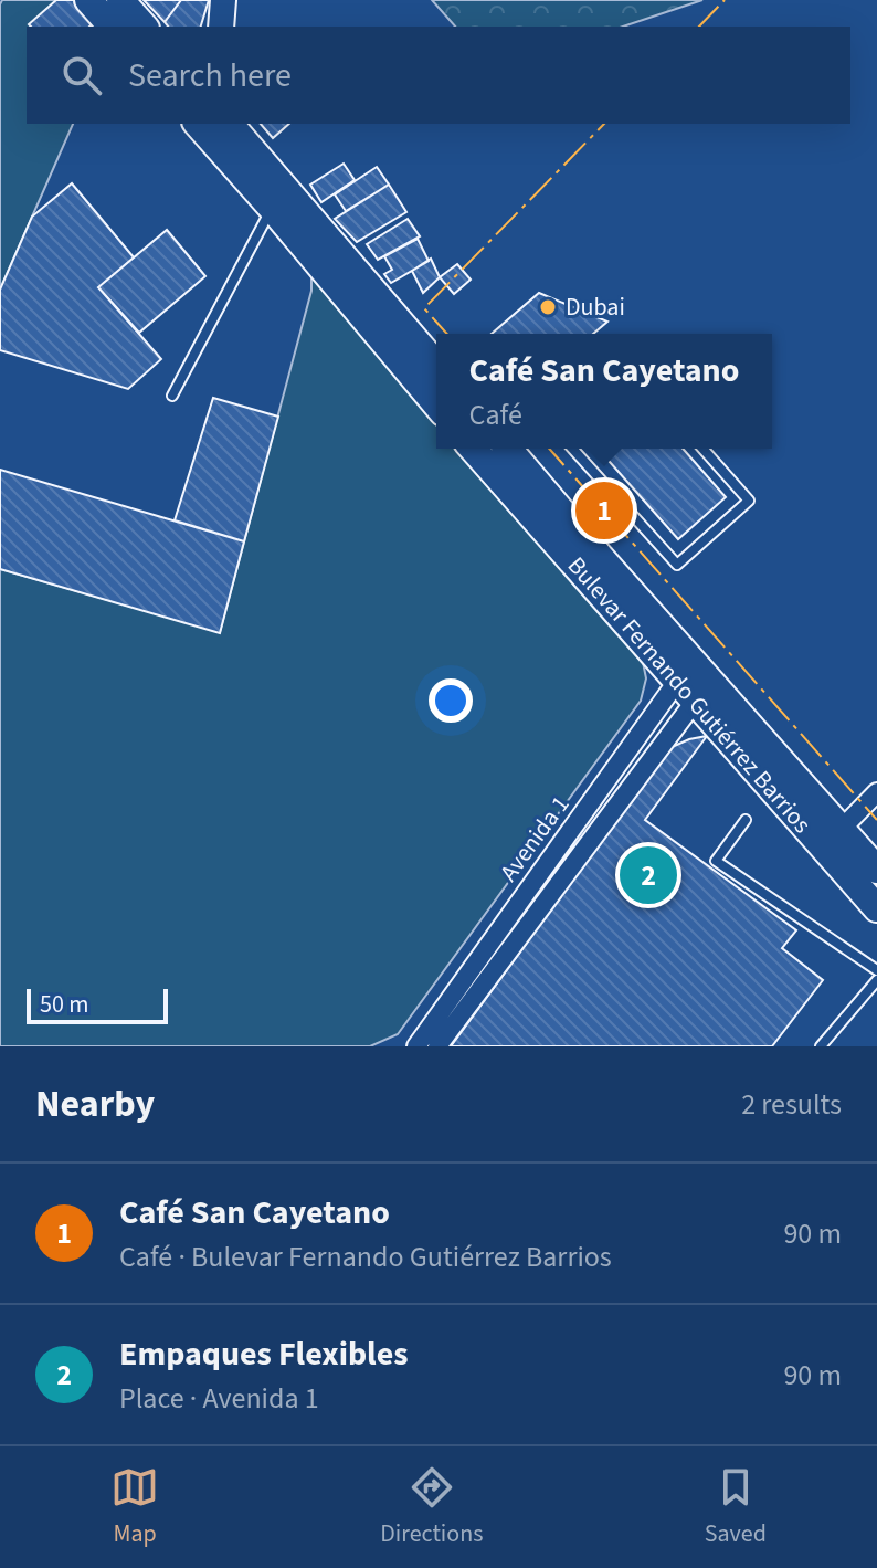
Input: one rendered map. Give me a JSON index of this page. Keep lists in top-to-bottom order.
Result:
{
  "streets": {
    "main road": ["Bulevar Fernando Gutiérrez Barrios"],
    "street": ["Avenida 1"]
  },
  "crossings": [
    ["Bulevar Fernando Gutiérrez Barrios", "Avenida 1"]
  ],
  "places": ["Dubai"],
  "scale_bar": "50 m",
  "page": {
    "search": "Search here",
    "popup": ["Café San Cayetano", "Café"],
    "pins": ["1", "2"],
    "scale": "50 m",
    "heading": ["Nearby", "2 results"],
    "list": [
      {
        "mark": "1",
        "name": "Café San Cayetano",
        "note": "Café · Bulevar Fernando Gutiérrez Barrios",
        "value": "90 m"
      },
      {
        "mark": "2",
        "name": "Empaques Flexibles",
        "note": "Place · Avenida 1",
        "value": "90 m"
      }
    ],
    "nav": ["Map", "Directions", "Saved"]
  }
}
